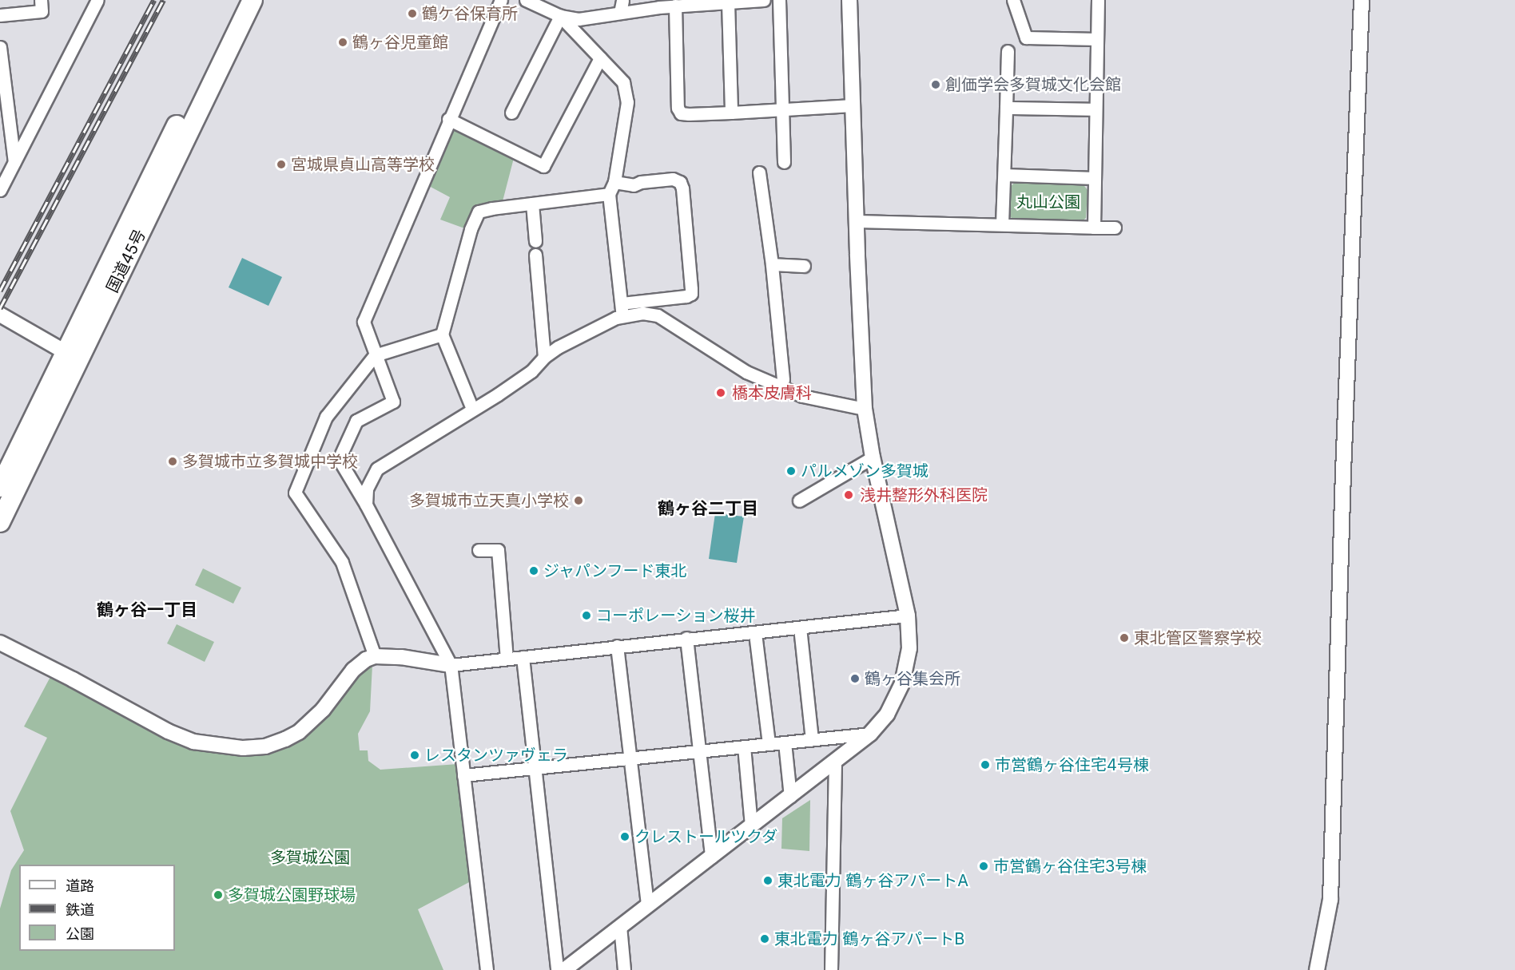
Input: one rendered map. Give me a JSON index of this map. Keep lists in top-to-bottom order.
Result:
{
  "streets": {
    "highway": ["国道45号"]
  },
  "districts": ["鶴ヶ谷二丁目", "鶴ヶ谷一丁目"],
  "parks": ["丸山公園", "多賀城公園"],
  "places": [
    "鶴ケ谷保育所",
    "鶴ヶ谷児童館",
    "創価学会多賀城文化会館",
    "宮城県貞山高等学校",
    "橋本皮膚科",
    "多賀城市立多賀城中学校",
    "パルメゾン多賀城",
    "浅井整形外科医院",
    "多賀城市立天真小学校",
    "ジャパンフード東北",
    "コーポレーション桜井",
    "東北管区警察学校",
    "鶴ヶ谷集会所",
    "レスタンツァヴェラ",
    "市営鶴ヶ谷住宅4号棟",
    "クレストールツクダ",
    "市営鶴ヶ谷住宅3号棟",
    "東北電力 鶴ヶ谷アパートA",
    "多賀城公園野球場",
    "東北電力 鶴ヶ谷アパートB"
  ],
  "legend": ["道路", "鉄道", "公園"]
}
